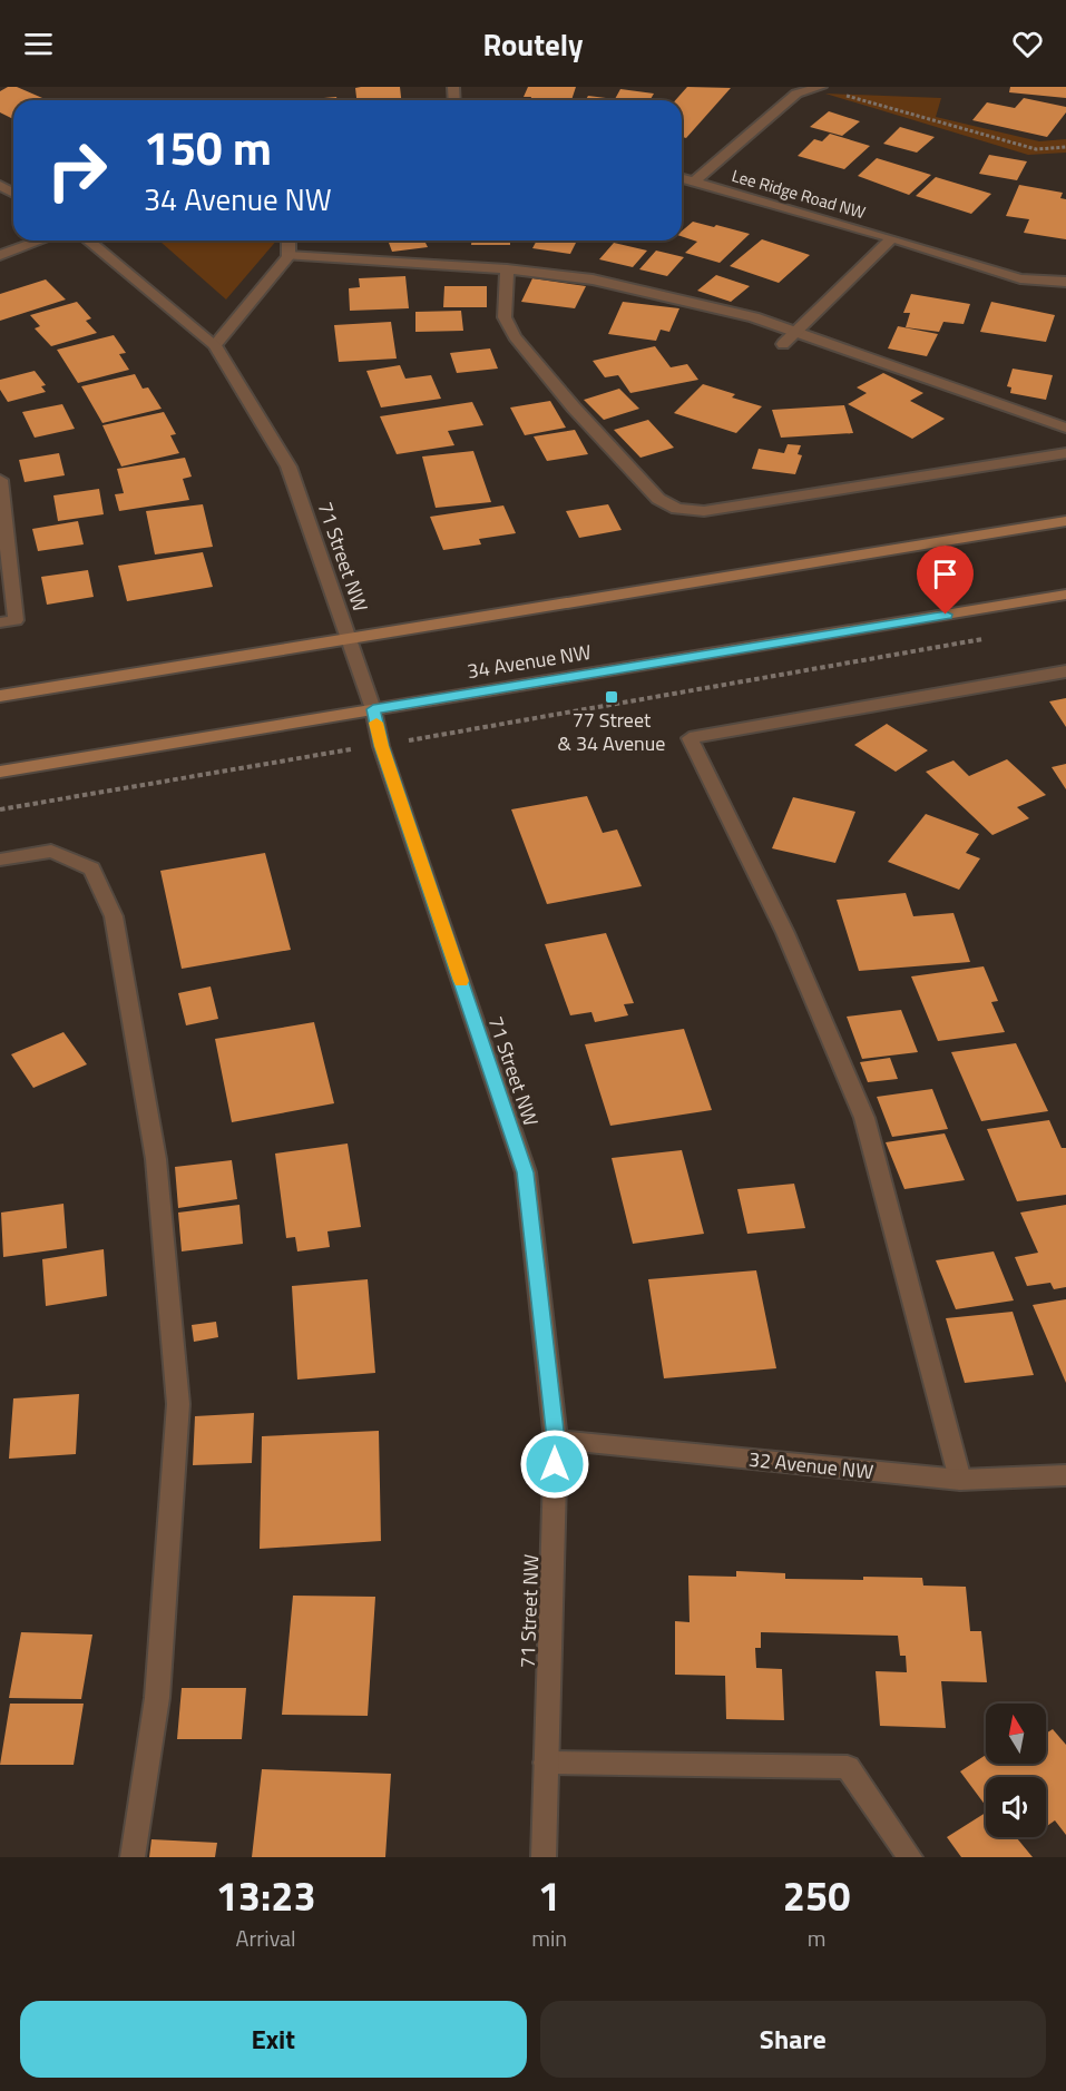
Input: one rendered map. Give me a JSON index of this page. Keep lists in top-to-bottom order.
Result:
{
  "streets": {
    "main road": ["34 Avenue NW"],
    "street": ["Lee Ridge Road NW", "71 Street NW", "32 Avenue NW"]
  },
  "crossings": [
    ["71 Street NW", "34 Avenue NW"],
    ["71 Street NW", "32 Avenue NW"]
  ],
  "places": {
    "transit": ["77 Street & 34 Avenue"]
  },
  "north": "top",
  "page": {
    "header": "Routely",
    "turn": ["150 m", "34 Avenue NW"],
    "eta": [
      "13:23",
      "Arrival",
      "1",
      "min",
      "250",
      "m"
    ],
    "buttons": ["Exit", "Share"]
  }
}
